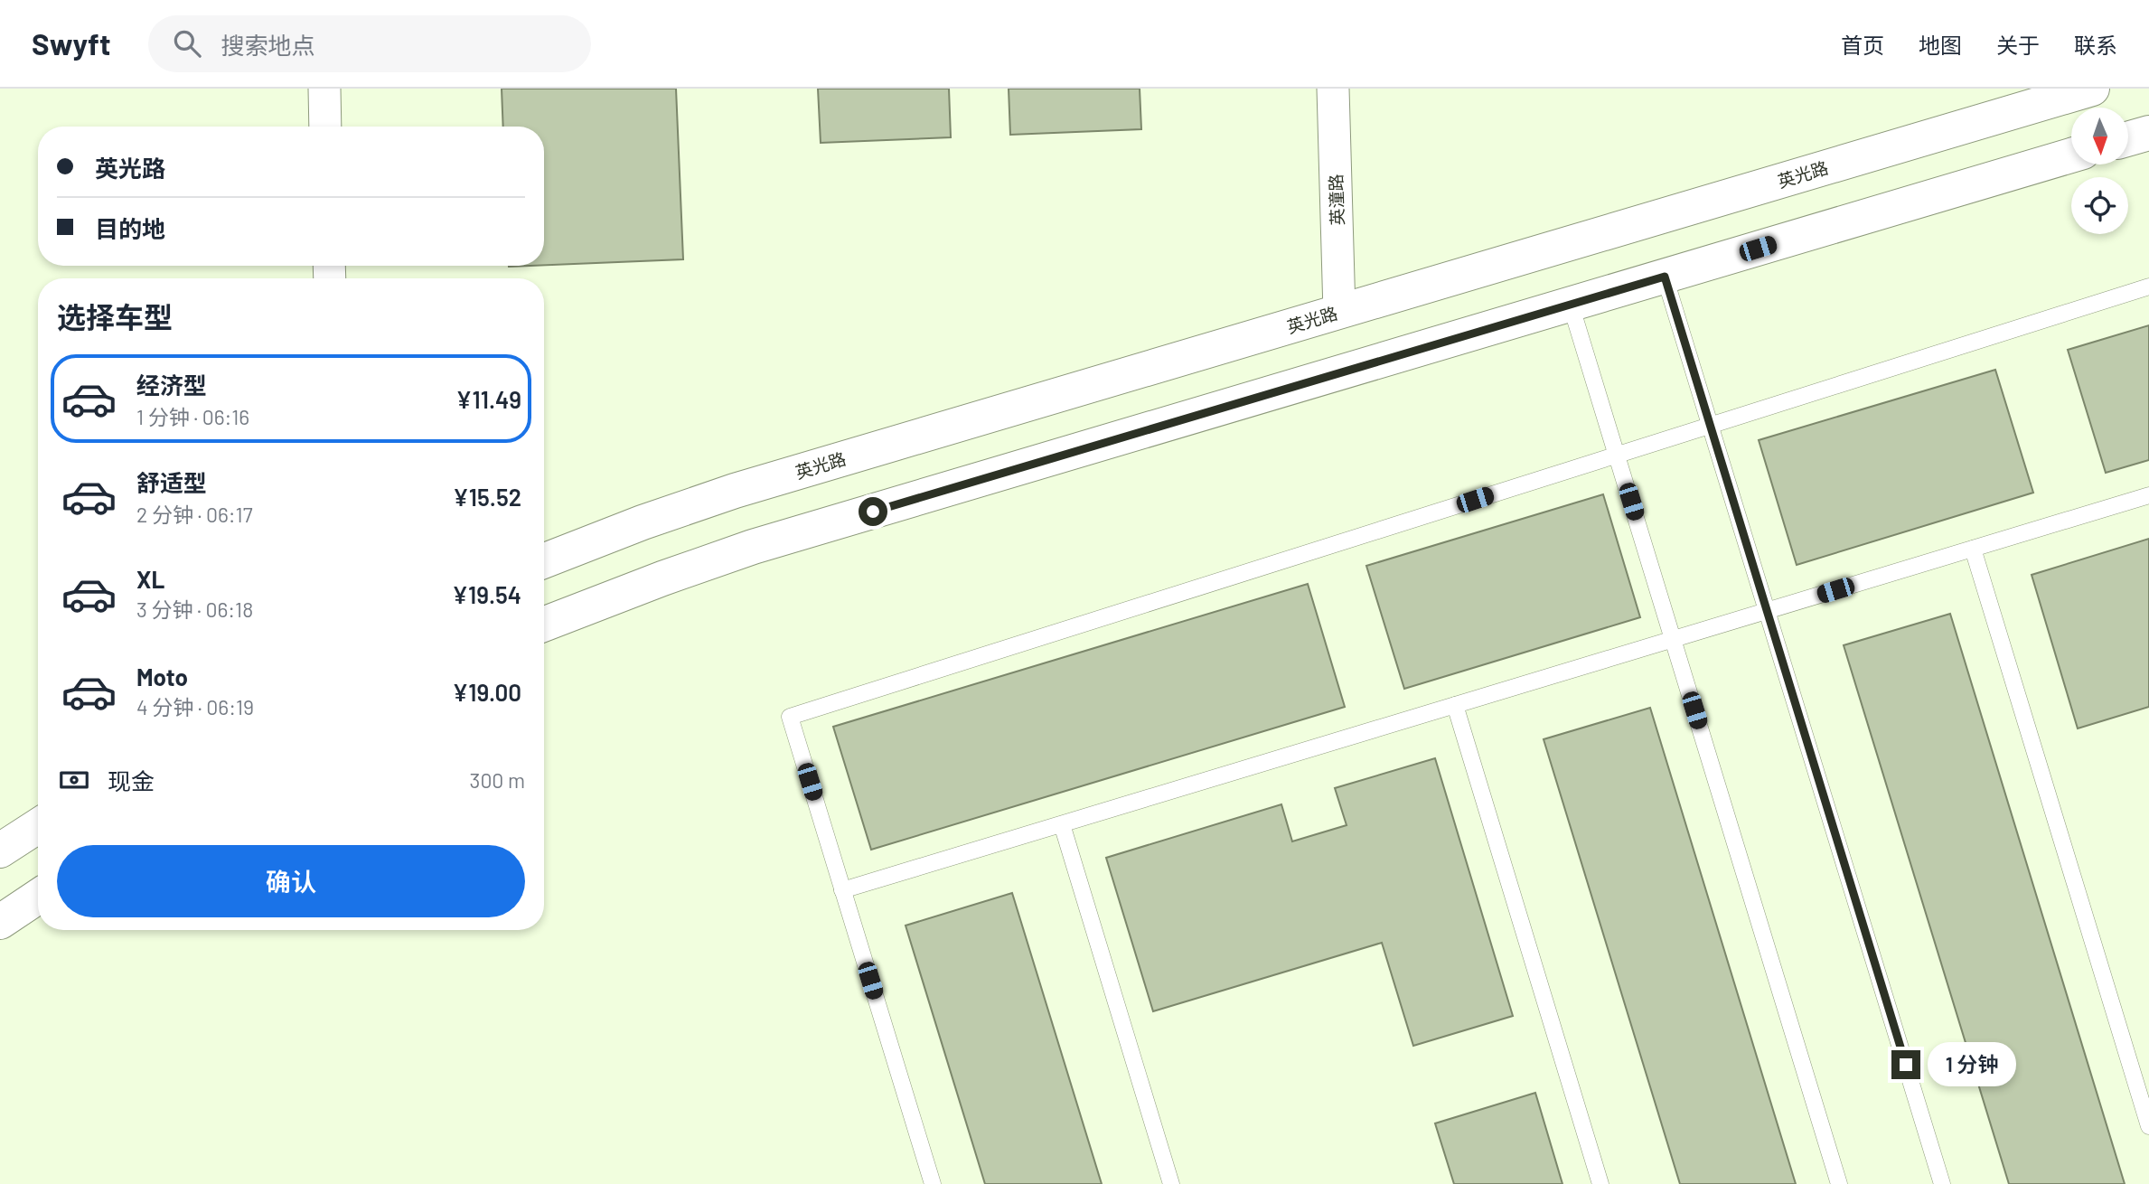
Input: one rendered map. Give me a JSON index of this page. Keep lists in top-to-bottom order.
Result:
{
  "streets": {
    "main road": ["英光路"],
    "street": ["英潼路"]
  },
  "crossings": [
    ["英光路", "英潼路"]
  ],
  "north": "bottom",
  "page": {
    "header": "Swyft",
    "search": "搜索地点",
    "nav": [
      "首页",
      "地图",
      "关于",
      "联系"
    ],
    "banner": ["英光路", "目的地"],
    "heading": "选择车型",
    "list": [
      {
        "name": "经济型",
        "note": "1 分钟 · 06:16",
        "value": "¥11.49"
      },
      {
        "name": "舒适型",
        "note": "2 分钟 · 06:17",
        "value": "¥15.52"
      },
      {
        "name": "XL",
        "note": "3 分钟 · 06:18",
        "value": "¥19.54"
      },
      {
        "name": "Moto",
        "note": "4 分钟 · 06:19",
        "value": "¥19.00"
      }
    ],
    "pay": ["现金", "300 m"],
    "buttons": "确认",
    "bubble": "1 分钟"
  }
}
